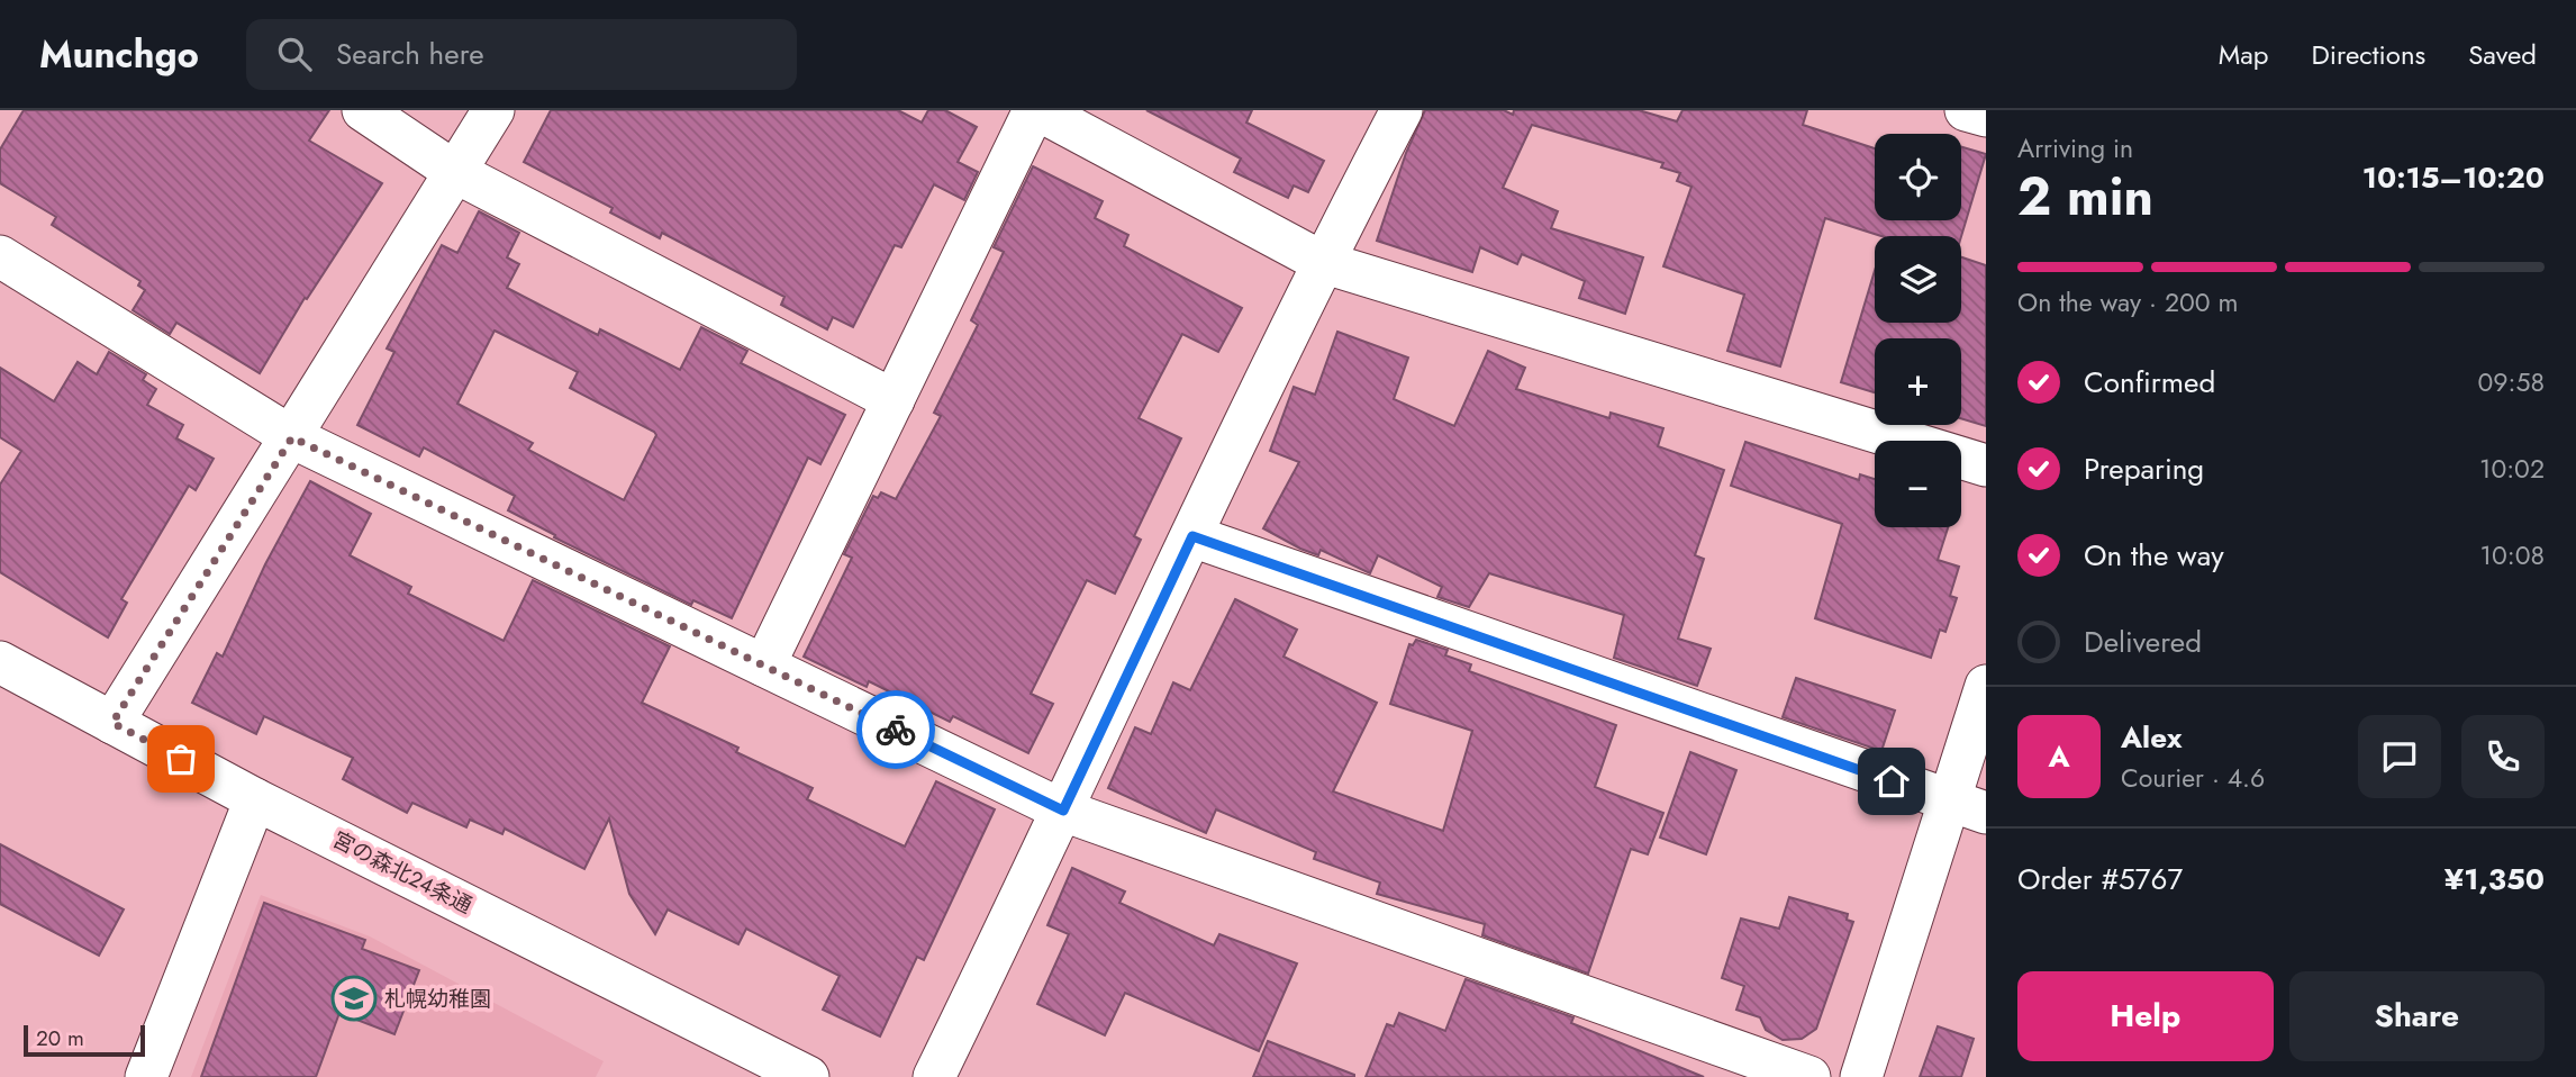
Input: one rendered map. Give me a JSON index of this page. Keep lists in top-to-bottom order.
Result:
{
  "streets": {
    "street": ["宮の森北24条通"]
  },
  "places": {
    "school or university": ["札幌幼稚園"]
  },
  "scale_bar": "20 m",
  "page": {
    "header": "Munchgo",
    "search": "Search here",
    "nav": ["Map", "Directions", "Saved"],
    "heading": ["2 min", "Arriving in", "10:15–10:20"],
    "panel": [
      "Alex",
      "Courier · 4.6",
      "Order #5767",
      "¥1,350"
    ],
    "map_buttons": ["+", "−"],
    "bar": "On the way · 200 m",
    "list": [
      ["Confirmed", "09:58"],
      ["Preparing", "10:02"],
      ["On the way", "10:08"],
      "Delivered"
    ],
    "round": "A",
    "buttons": ["Help", "Share"],
    "scale": "20 m"
  }
}
